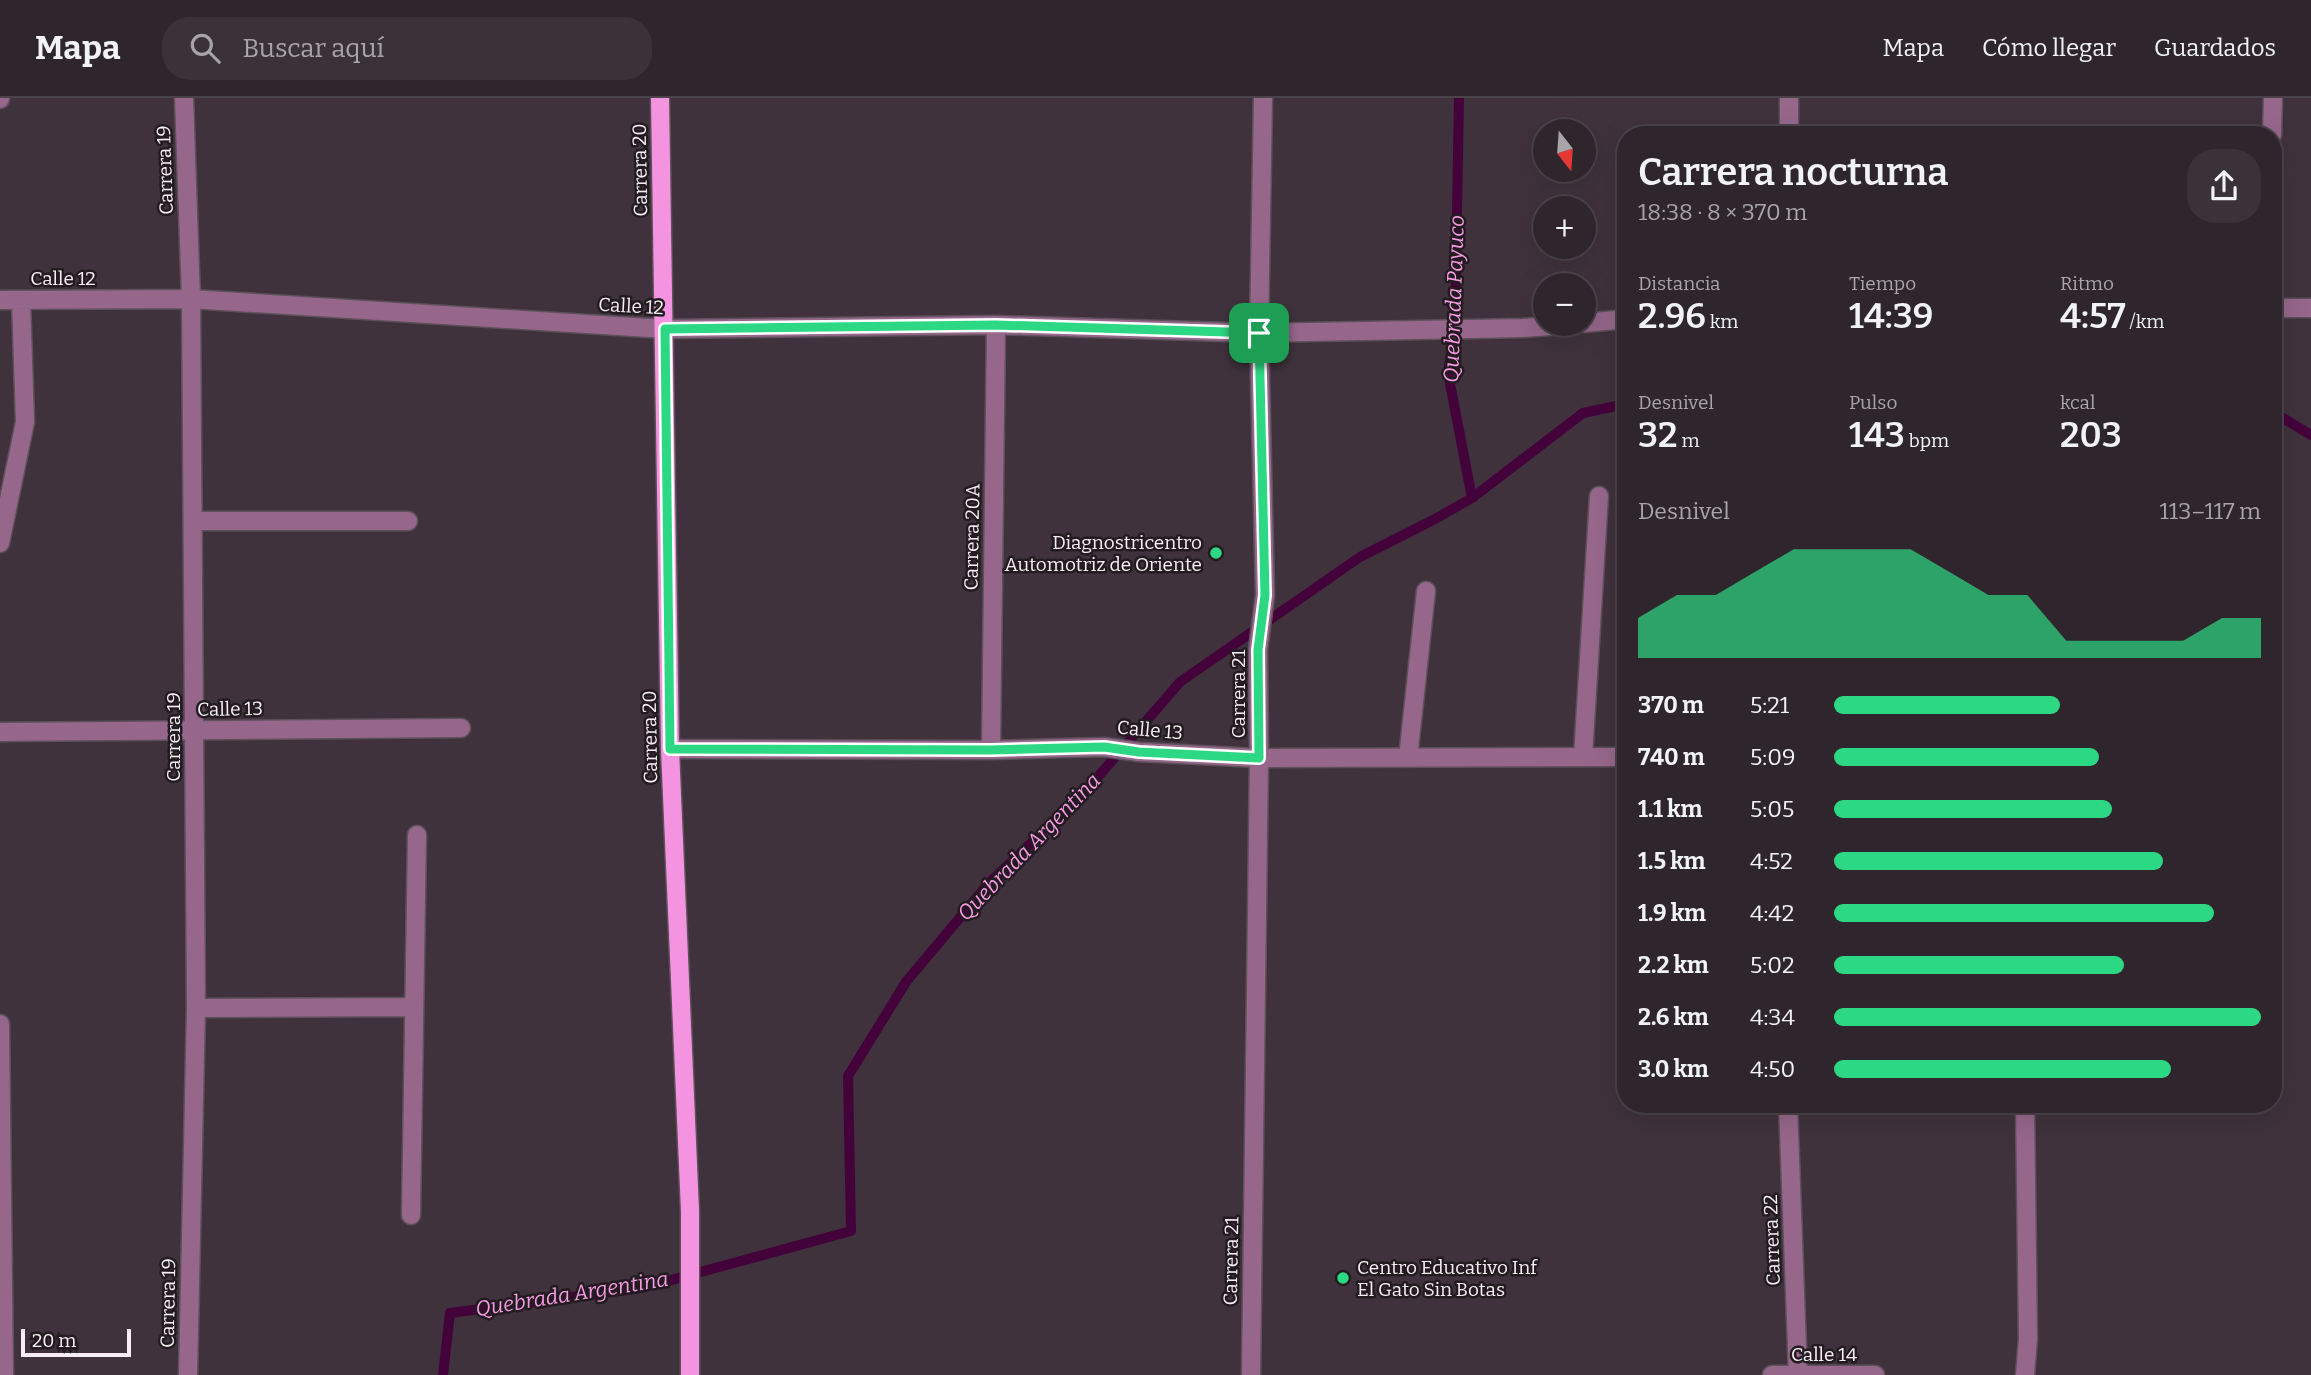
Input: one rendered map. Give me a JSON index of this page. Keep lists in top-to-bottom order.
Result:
{
  "streets": {
    "main road": ["Carrera 20"],
    "street": [
      "Carrera 19",
      "Calle 12",
      "Carrera 20A",
      "Carrera 21",
      "Calle 13",
      "Carrera 22",
      "Calle 14"
    ]
  },
  "crossings": [
    ["Carrera 19", "Calle 12"],
    ["Carrera 19", "Calle 13"],
    ["Carrera 20", "Calle 12"],
    ["Carrera 20", "Calle 13"],
    ["Calle 12", "Carrera 20A"],
    ["Calle 12", "Carrera 21"],
    ["Carrera 20A", "Calle 13"],
    ["Carrera 21", "Calle 13"],
    ["Carrera 22", "Calle 14"]
  ],
  "water": ["Quebrada Payuco", "Quebrada Argentina"],
  "places": ["Diagnostricentro Automotriz de Oriente", "Centro Educativo Inf El Gato Sin Botas"],
  "scale_bar": "20 m",
  "north": "bottom",
  "page": {
    "header": "Mapa",
    "search": "Buscar aquí",
    "nav": ["Mapa", "Cómo llegar", "Guardados"],
    "map_buttons": ["+", "−"],
    "heading": ["Carrera nocturna", "18:38 · 8 × 370 m"],
    "stats": [
      ["Distancia", "2.96 km"],
      ["Tiempo", "14:39"],
      ["Ritmo", "4:57 /km"],
      ["Desnivel", "32 m"],
      ["Pulso", "143 bpm"],
      ["kcal", "203"]
    ],
    "chart": ["Desnivel", "113–117 m"],
    "list": [
      {
        "name": "370 m",
        "note": "5:21"
      },
      {
        "name": "740 m",
        "note": "5:09"
      },
      {
        "name": "1.1 km",
        "note": "5:05"
      },
      {
        "name": "1.5 km",
        "note": "4:52"
      },
      {
        "name": "1.9 km",
        "note": "4:42"
      },
      {
        "name": "2.2 km",
        "note": "5:02"
      },
      {
        "name": "2.6 km",
        "note": "4:34"
      },
      {
        "name": "3.0 km",
        "note": "4:50"
      }
    ],
    "scale": "20 m"
  }
}
